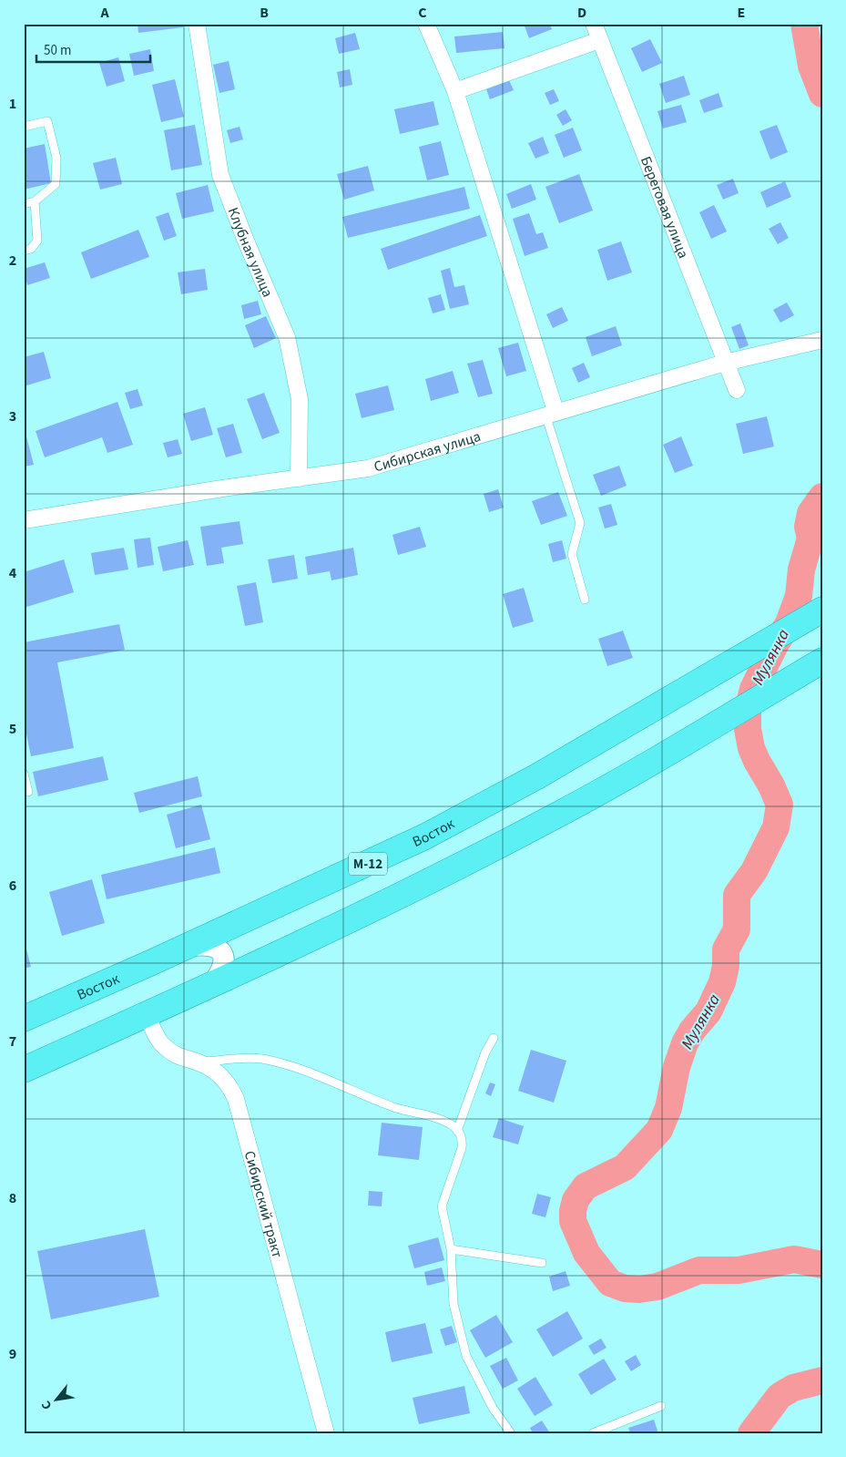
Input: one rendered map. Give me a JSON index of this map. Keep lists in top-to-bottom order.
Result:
{
  "streets": {
    "highway": ["Восток", "М-12"],
    "street": [
      "Береговая улица",
      "Клубная улица",
      "Сибирская улица",
      "Сибирский тракт"
    ]
  },
  "crossings": [
    ["Береговая улица", "Сибирская улица"],
    ["Клубная улица", "Сибирская улица"]
  ],
  "water": ["Мулянка"],
  "scale_bar": "50 m",
  "north": "bottom left",
  "grid": {
    "columns": [
      "A",
      "B",
      "C",
      "D",
      "E"
    ],
    "rows": [
      "1",
      "2",
      "3",
      "4",
      "5",
      "6",
      "7",
      "8",
      "9"
    ]
  }
}
